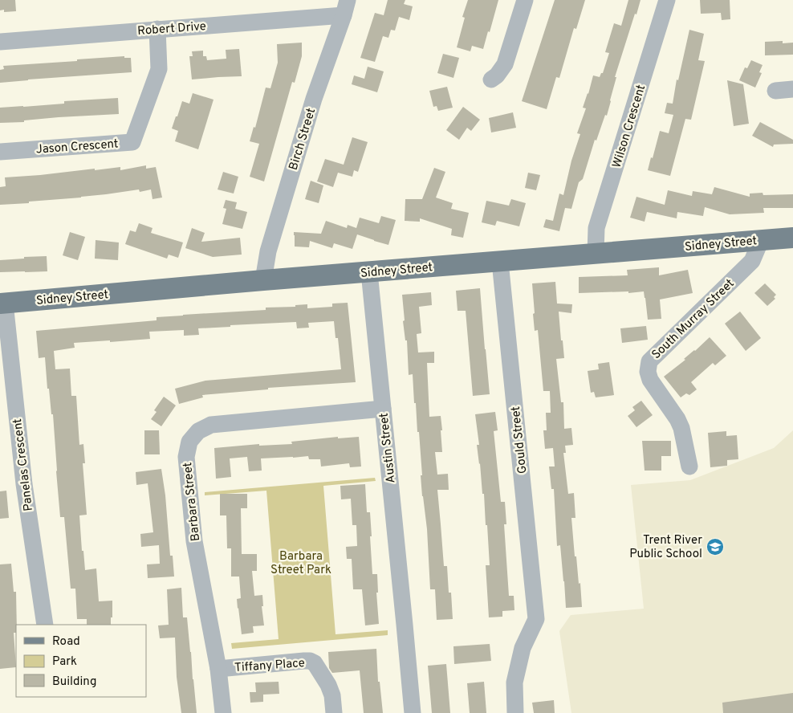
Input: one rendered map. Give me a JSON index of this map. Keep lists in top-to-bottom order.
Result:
{
  "streets": {
    "main road": ["Sidney Street"],
    "street": [
      "Robert Drive",
      "Wilson Crescent",
      "Birch Street",
      "Jason Crescent",
      "South Murray Street",
      "Gould Street",
      "Austin Street",
      "Panelas Crescent",
      "Barbara Street",
      "Tiffany Place"
    ]
  },
  "crossings": [
    ["Robert Drive", "Birch Street"],
    ["Robert Drive", "Jason Crescent"],
    ["Wilson Crescent", "Sidney Street"],
    ["Birch Street", "Sidney Street"],
    ["Sidney Street", "South Murray Street"],
    ["Sidney Street", "Gould Street"],
    ["Sidney Street", "Austin Street"],
    ["Sidney Street", "Panelas Crescent"],
    ["Austin Street", "Barbara Street"],
    ["Barbara Street", "Tiffany Place"]
  ],
  "parks": ["Barbara Street Park"],
  "places": {
    "school or university": ["Trent River Public School"]
  },
  "legend": ["Road", "Park", "Building"]
}
